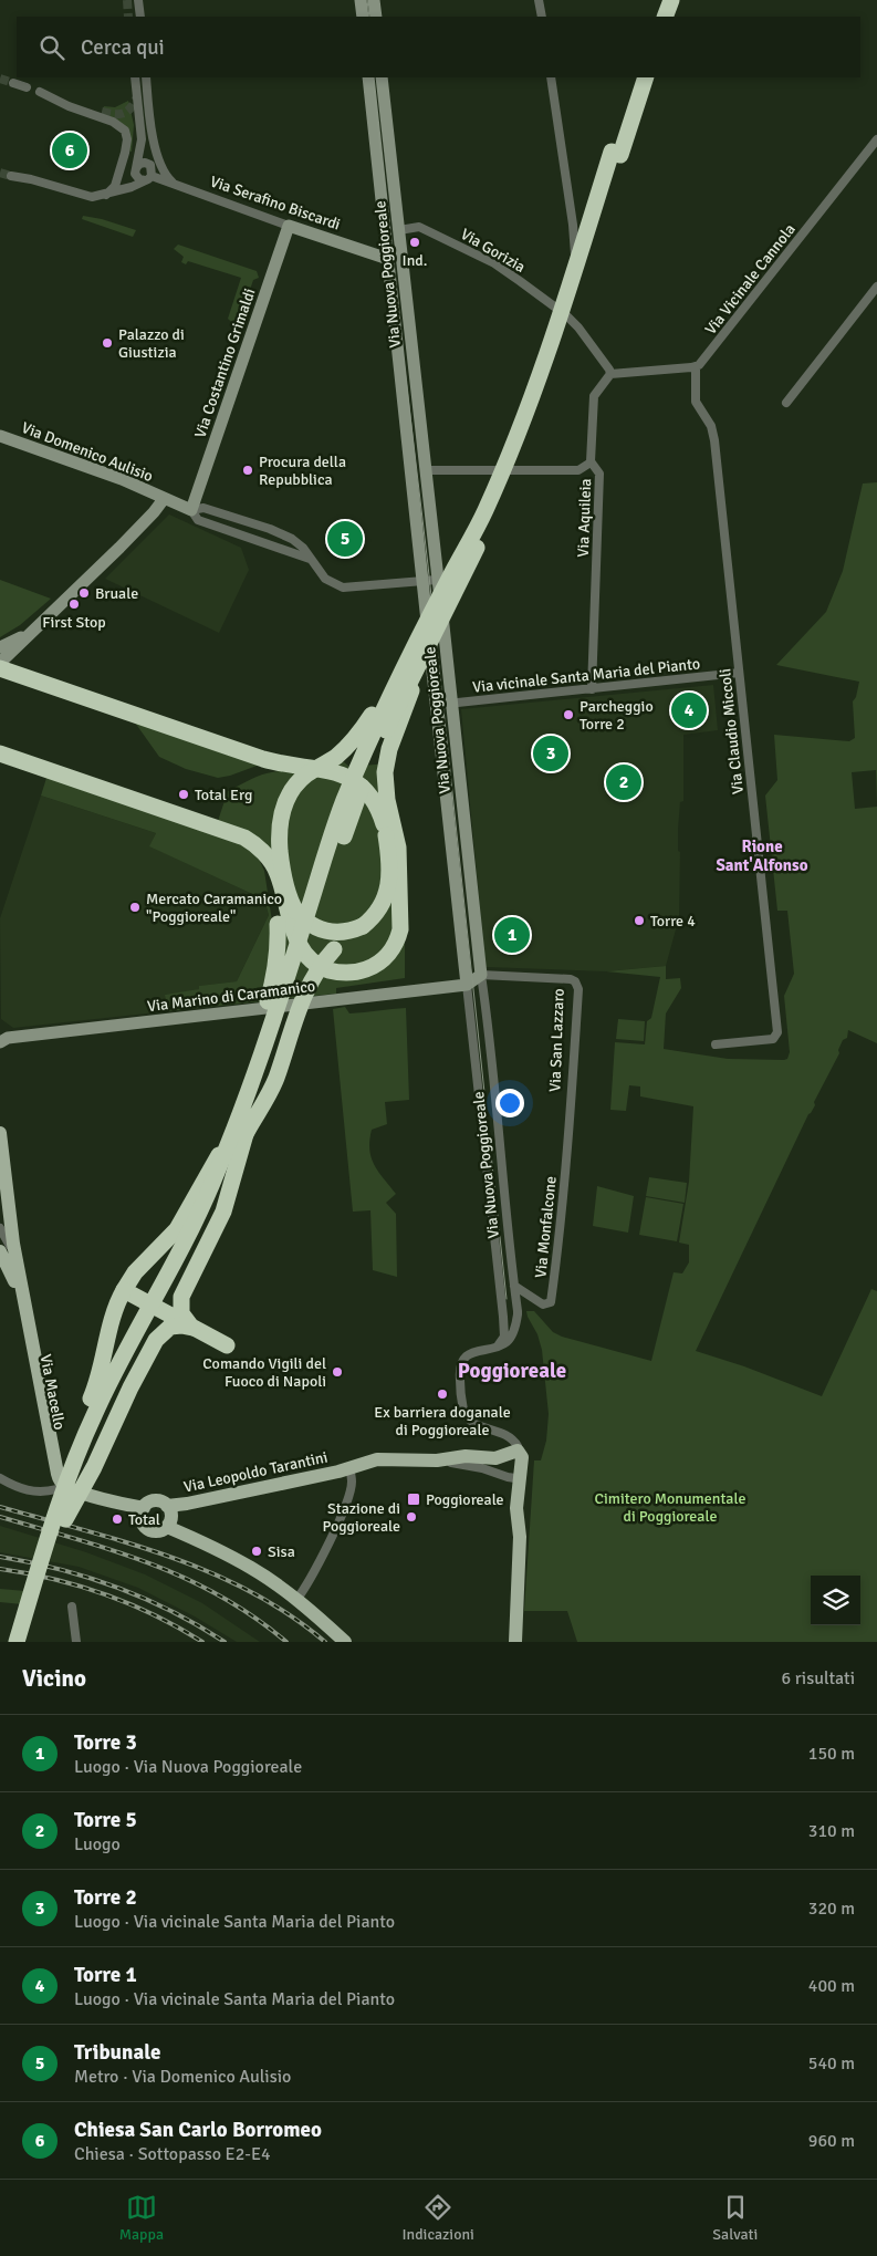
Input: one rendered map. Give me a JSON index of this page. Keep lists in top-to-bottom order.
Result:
{
  "streets": {
    "main road": [
      "Via Serafino Biscardi",
      "Via Nuova Poggioreale",
      "Via Costantino Grimaldi",
      "Via Domenico Aulisio",
      "Via Marino di Caramanico",
      "Via Macello",
      "Via Leopoldo Tarantini"
    ],
    "street": [
      "Via Gorizia",
      "Via Vicinale Cannola",
      "Via Aquileia",
      "Via vicinale Santa Maria del Pianto",
      "Via Claudio Miccoli",
      "Via San Lazzaro",
      "Via Monfalcone"
    ]
  },
  "crossings": [
    ["Via Serafino Biscardi", "Via Nuova Poggioreale"],
    ["Via Serafino Biscardi", "Via Costantino Grimaldi"],
    ["Via Gorizia", "Via Nuova Poggioreale"],
    ["Via Nuova Poggioreale", "Via vicinale Santa Maria del Pianto"],
    ["Via Nuova Poggioreale", "Via Marino di Caramanico"],
    ["Via Nuova Poggioreale", "Via San Lazzaro"],
    ["Via Nuova Poggioreale", "Via Monfalcone"],
    ["Via Nuova Poggioreale", "Via Leopoldo Tarantini"],
    ["Via Vicinale Cannola", "Via Claudio Miccoli"],
    ["Via Costantino Grimaldi", "Via Domenico Aulisio"],
    ["Via Aquileia", "Via vicinale Santa Maria del Pianto"],
    ["Via vicinale Santa Maria del Pianto", "Via Claudio Miccoli"],
    ["Via San Lazzaro", "Via Monfalcone"]
  ],
  "districts": ["Rione Sant'Alfonso", "Poggioreale"],
  "parks": ["Cimitero Monumentale di Poggioreale"],
  "places": {
    "other": [
      "Ind.",
      "Palazzo di Giustizia",
      "Procura della Repubblica",
      "Bruale",
      "First Stop",
      "Parcheggio Torre 2",
      "Total Erg",
      "Mercato Caramanico \"Poggioreale\"",
      "Torre 4",
      "Comando Vigili del Fuoco di Napoli",
      "Ex barriera doganale di Poggioreale",
      "Stazione di Poggioreale",
      "Total",
      "Sisa"
    ],
    "transit": ["Poggioreale"]
  },
  "page": {
    "search": "Cerca qui",
    "pins": [
      "6",
      "5",
      "4",
      "3",
      "2",
      "1"
    ],
    "heading": ["Vicino", "6 risultati"],
    "list": [
      {
        "mark": "1",
        "name": "Torre 3",
        "note": "Luogo · Via Nuova Poggioreale",
        "value": "150 m"
      },
      {
        "mark": "2",
        "name": "Torre 5",
        "note": "Luogo",
        "value": "310 m"
      },
      {
        "mark": "3",
        "name": "Torre 2",
        "note": "Luogo · Via vicinale Santa Maria del Pianto",
        "value": "320 m"
      },
      {
        "mark": "4",
        "name": "Torre 1",
        "note": "Luogo · Via vicinale Santa Maria del Pianto",
        "value": "400 m"
      },
      {
        "mark": "5",
        "name": "Tribunale",
        "note": "Metro · Via Domenico Aulisio",
        "value": "540 m"
      },
      {
        "mark": "6",
        "name": "Chiesa San Carlo Borromeo",
        "note": "Chiesa · Sottopasso E2-E4",
        "value": "960 m"
      }
    ],
    "nav": ["Mappa", "Indicazioni", "Salvati"]
  }
}
